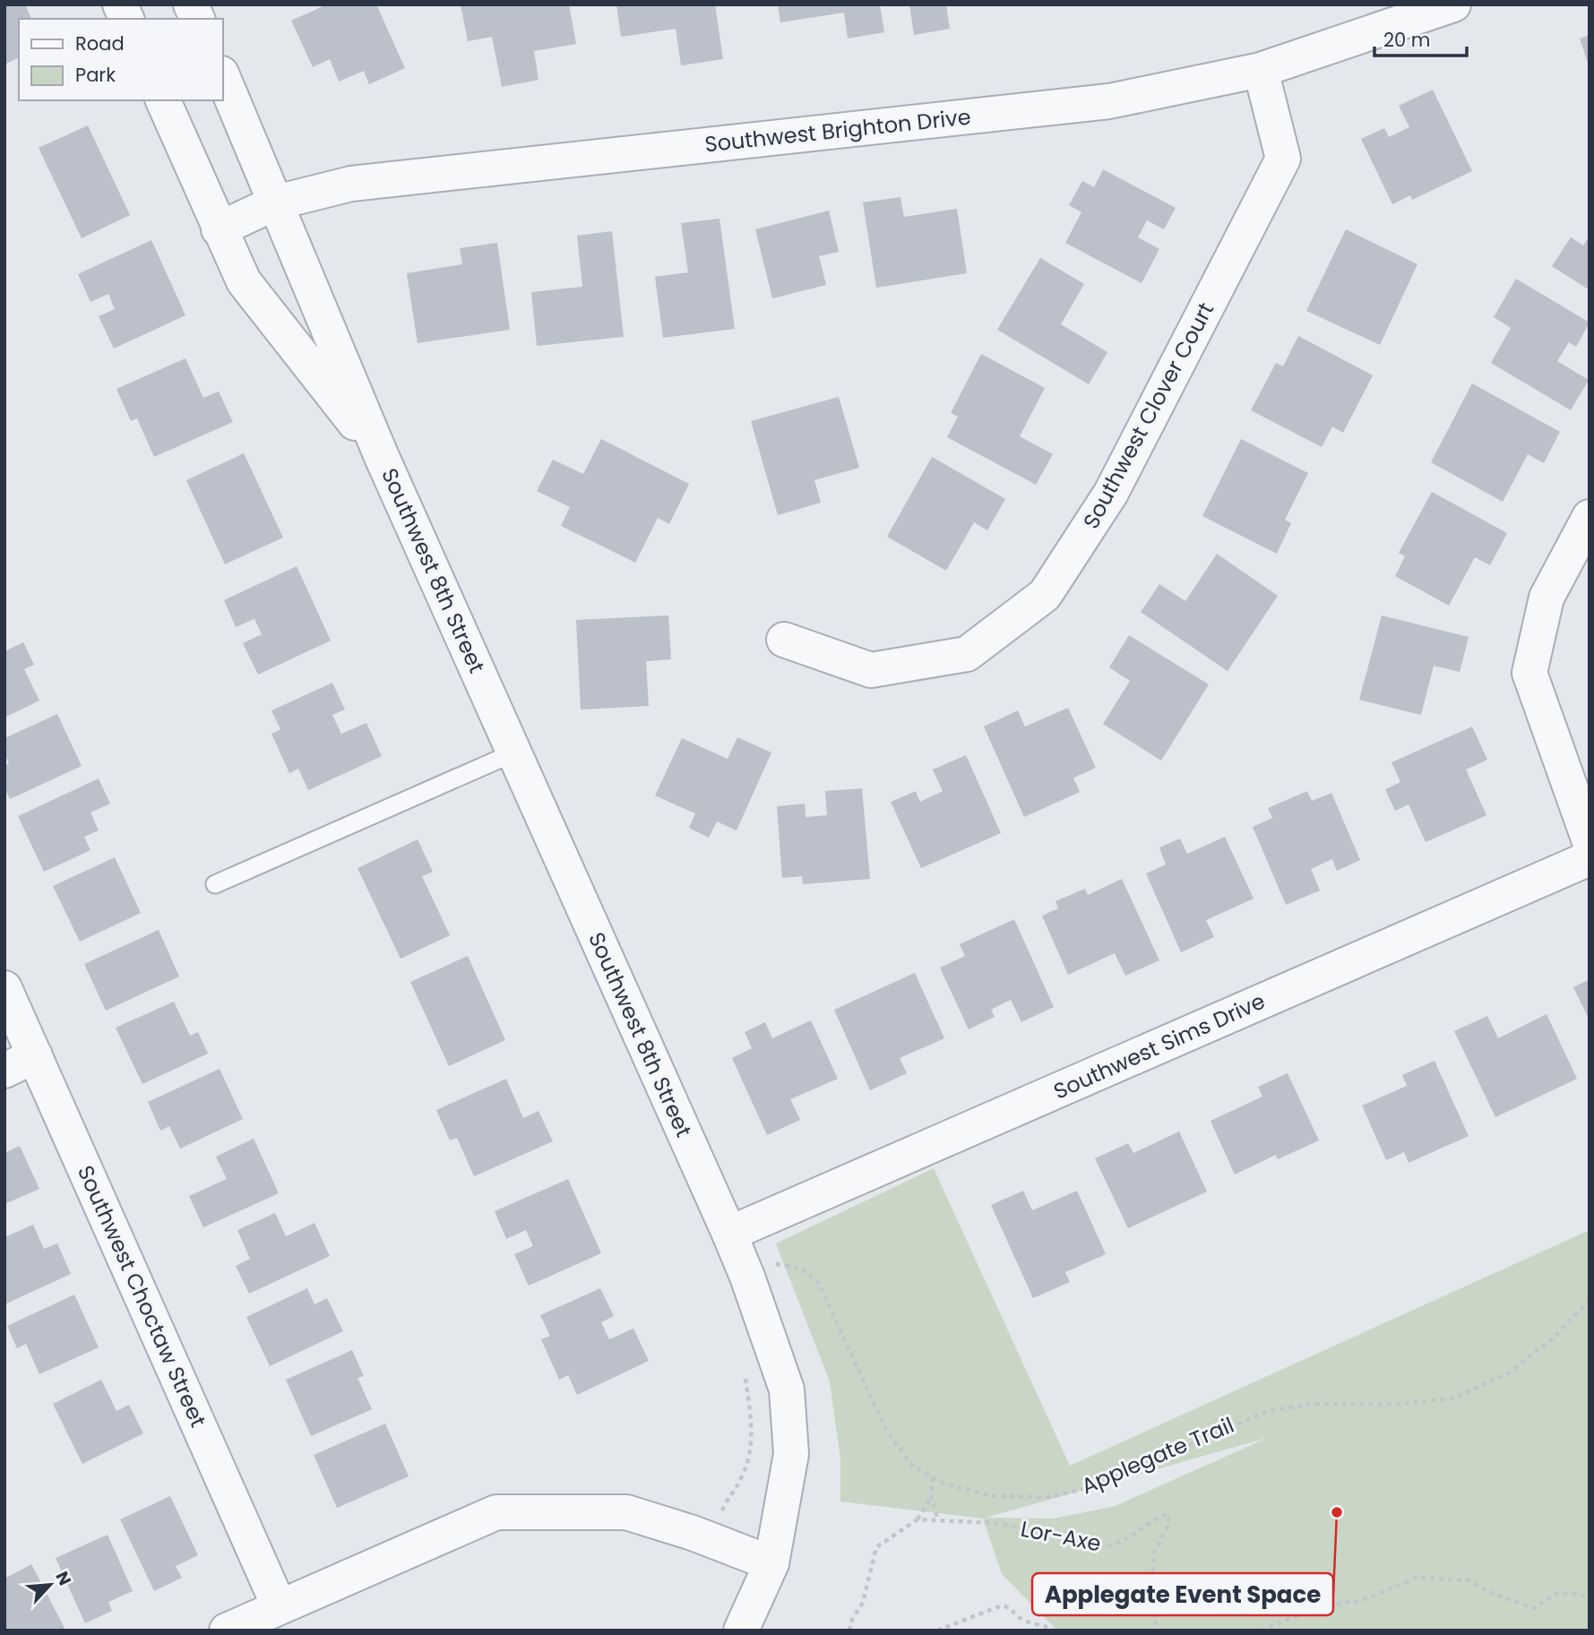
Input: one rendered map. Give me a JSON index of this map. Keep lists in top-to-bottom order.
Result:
{
  "streets": {
    "street": [
      "Southwest Brighton Drive",
      "Southwest Clover Court",
      "Southwest 8th Street",
      "Southwest Sims Drive",
      "Southwest Choctaw Street"
    ],
    "path": ["Applegate Trail", "Lor-Axe"]
  },
  "crossings": [
    ["Southwest Brighton Drive", "Southwest Clover Court"],
    ["Southwest Brighton Drive", "Southwest 8th Street"],
    ["Southwest 8th Street", "Southwest Sims Drive"]
  ],
  "places": ["Applegate Event Space"],
  "legend": ["Road", "Park"],
  "scale_bar": "20 m",
  "north": "top right"
}
